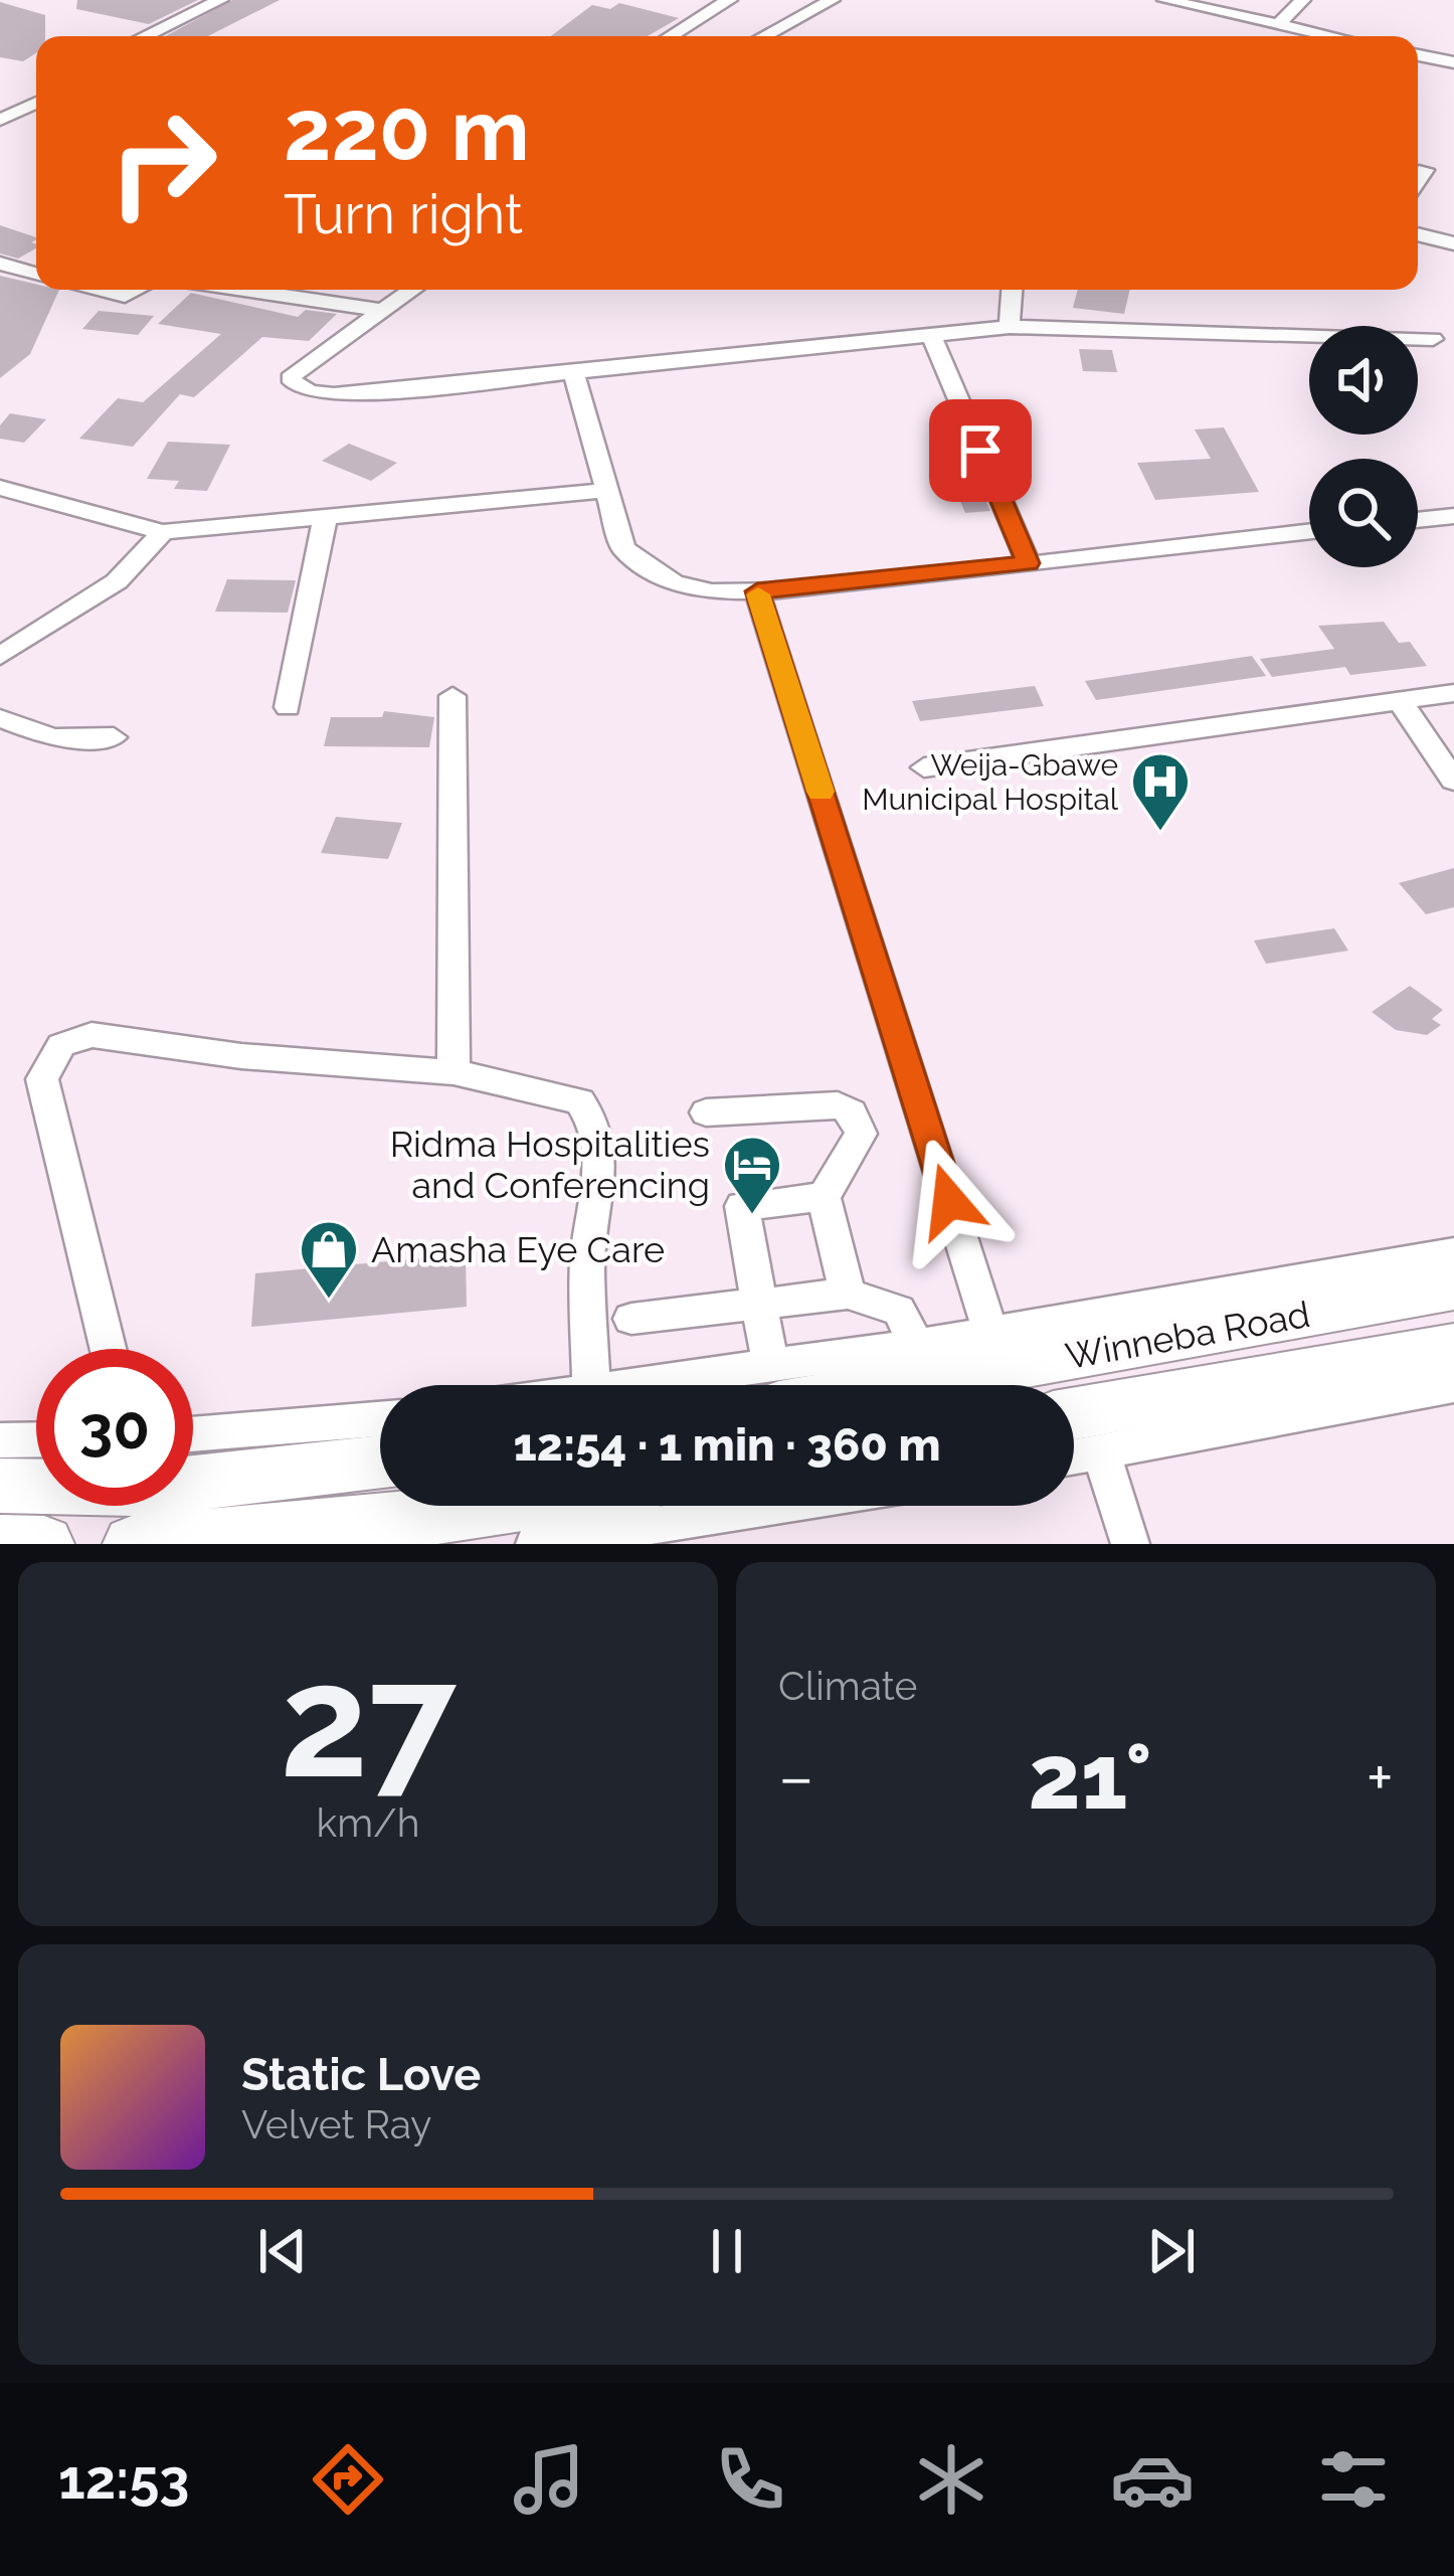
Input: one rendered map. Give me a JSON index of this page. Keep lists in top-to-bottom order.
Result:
{
  "streets": {
    "highway": ["Winneba Road"]
  },
  "places": {
    "hospital": ["Weija-Gbawe Municipal Hospital"],
    "hotel": ["Ridma Hospitalities and Conferencing"],
    "shop": ["Amasha Eye Care"]
  },
  "page": {
    "turn": ["220 m", "Turn right"],
    "limit": "30",
    "trip": "12:54 · 1 min · 360 m",
    "tile": [
      ["27", "km/h"],
      "Climate"
    ],
    "heat": ["−", "21°", "+"],
    "song": ["Static Love", "Velvet Ray"],
    "tabs": "12:53"
  }
}
